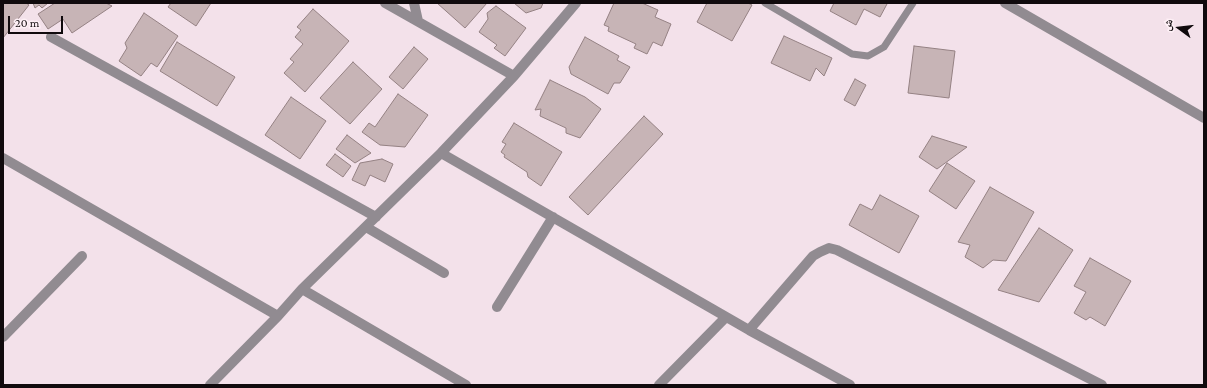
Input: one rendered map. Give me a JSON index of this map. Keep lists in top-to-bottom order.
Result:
{
  "scale_bar": "20 m",
  "north": "left"
}
